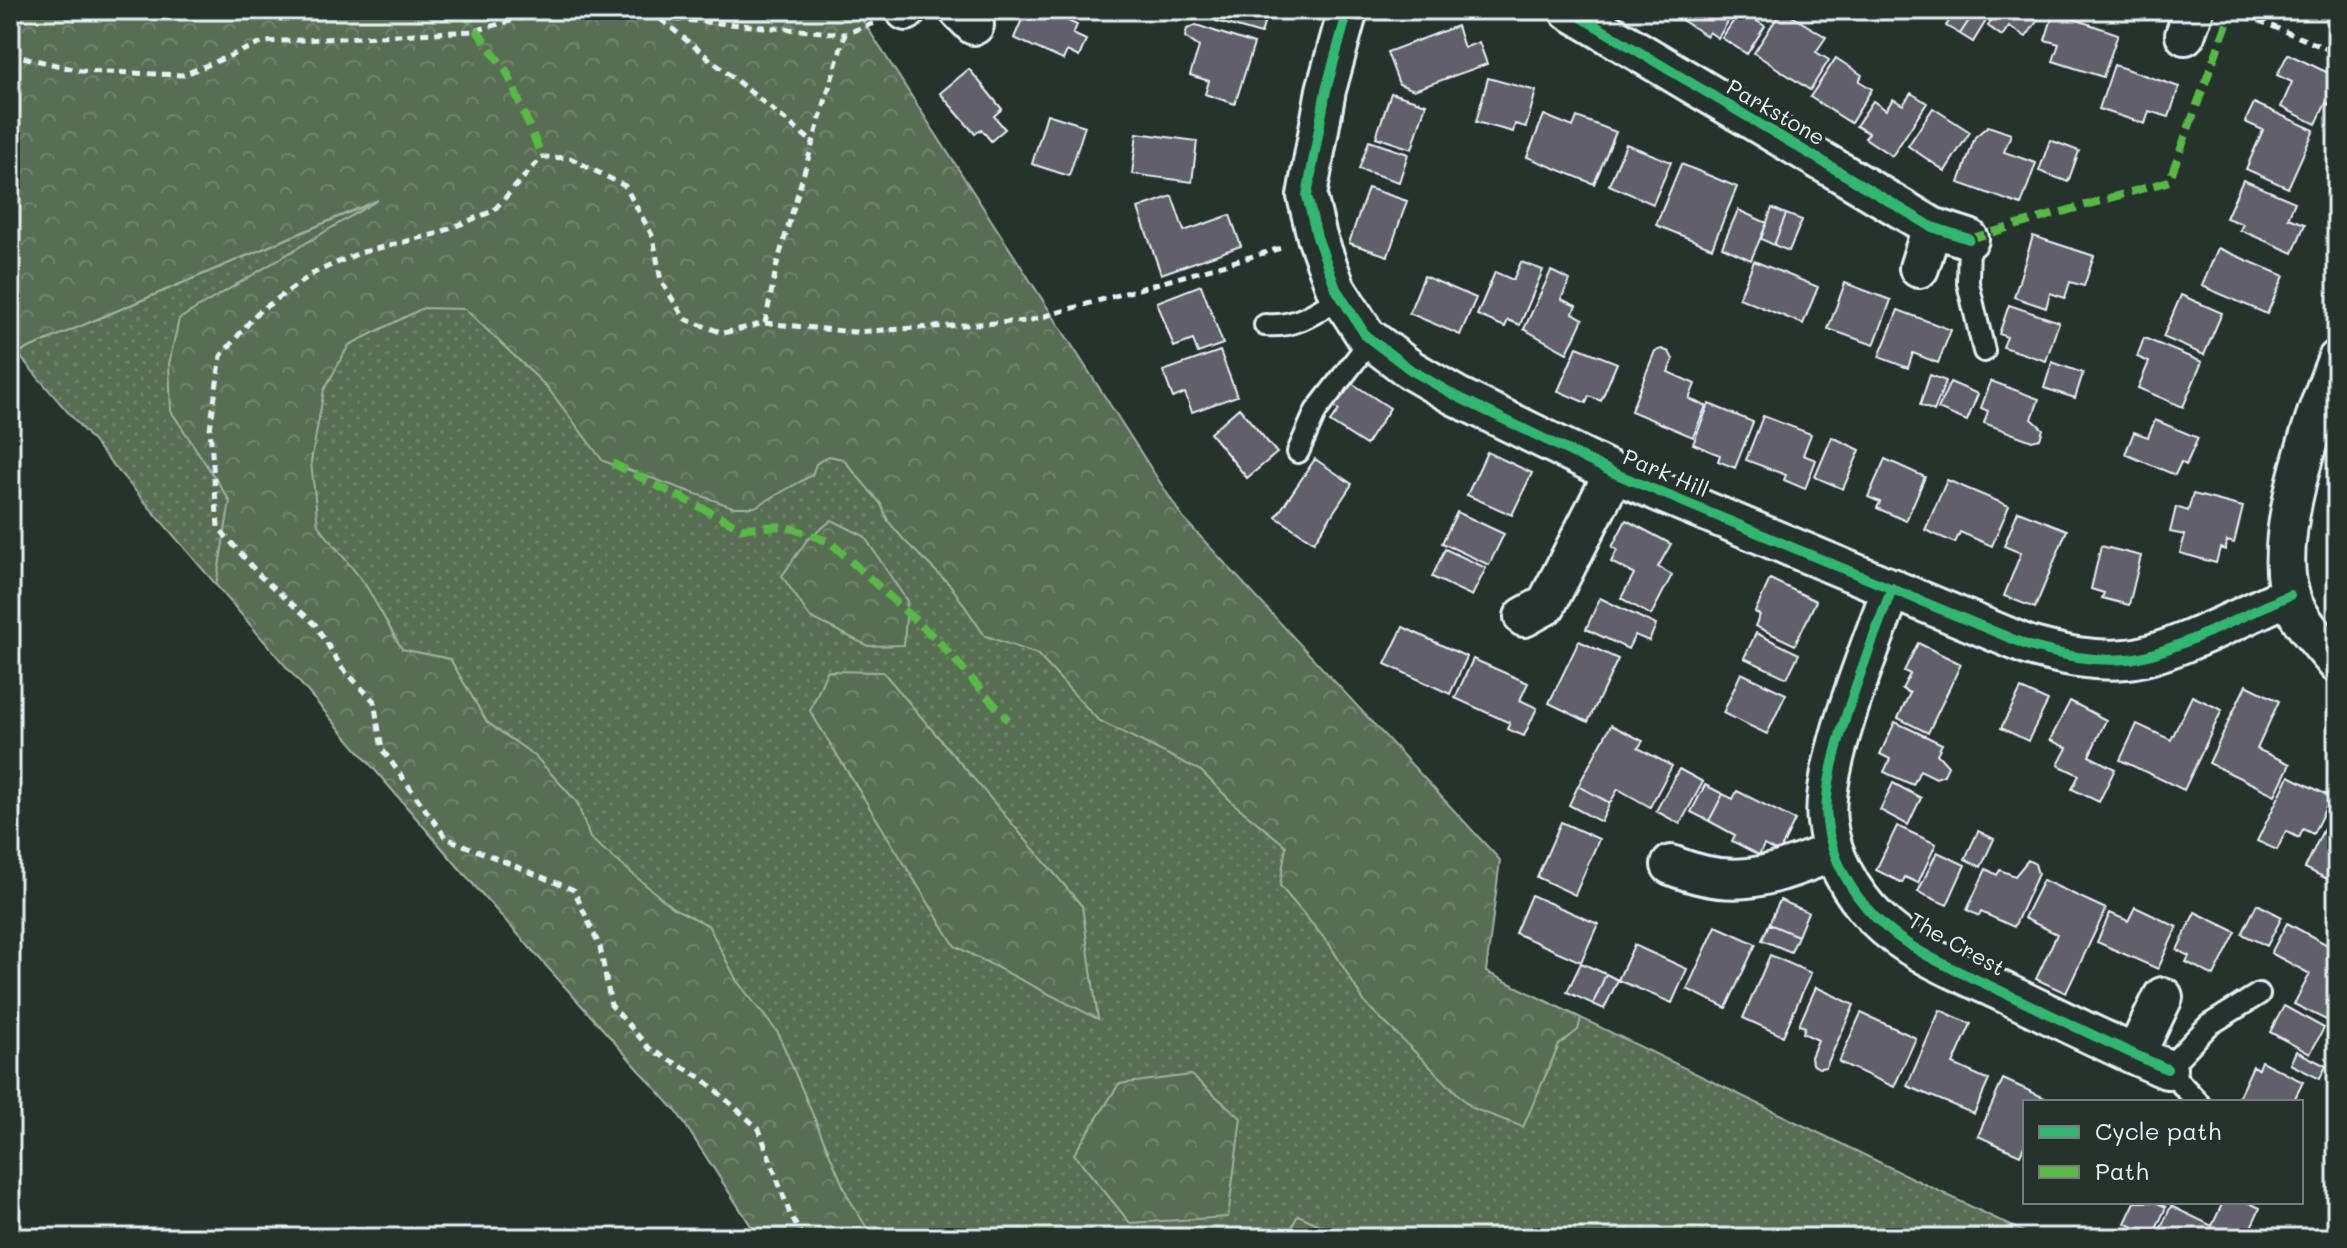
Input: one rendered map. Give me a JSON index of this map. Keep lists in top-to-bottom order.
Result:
{
  "streets": {
    "street": ["Parkstone", "Park Hill", "The Crest"]
  },
  "crossings": [
    ["Park Hill", "The Crest"]
  ],
  "legend": ["Cycle path", "Path"]
}
